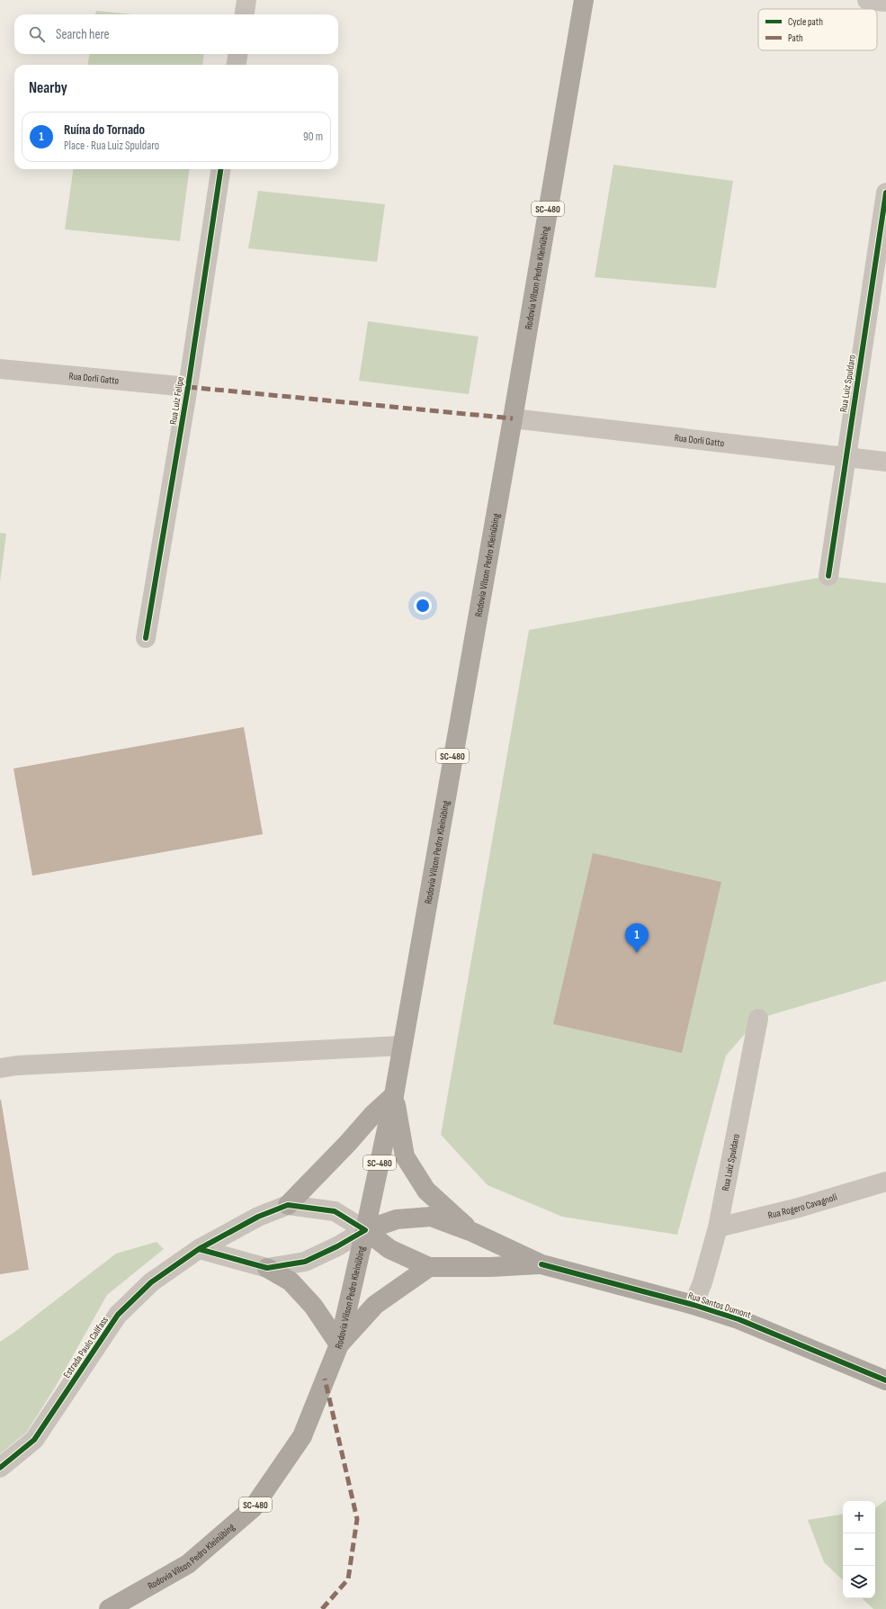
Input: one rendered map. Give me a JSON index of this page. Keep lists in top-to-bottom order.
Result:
{
  "streets": {
    "main road": ["SC-480", "Rodovia Vilson Pedro Kleinübing", "Rua Santos Dumont"],
    "street": [
      "Rua Dorli Gatto",
      "Rua Luiz Spuldaro",
      "Rua Luiz Felipe",
      "Rua Rogero Cavagnoli",
      "Estrada Paulo Callfass"
    ]
  },
  "crossings": [
    ["Rodovia Vilson Pedro Kleinübing", "Rua Dorli Gatto"],
    ["Rodovia Vilson Pedro Kleinübing", "Rua Santos Dumont"],
    ["Rodovia Vilson Pedro Kleinübing", "Estrada Paulo Callfass"],
    ["Rua Dorli Gatto", "Rua Luiz Spuldaro"],
    ["Rua Dorli Gatto", "Rua Luiz Felipe"],
    ["Rua Luiz Spuldaro", "Rua Rogero Cavagnoli"],
    ["Rua Luiz Spuldaro", "Rua Santos Dumont"],
    ["Rua Santos Dumont", "Estrada Paulo Callfass"]
  ],
  "legend": ["Cycle path", "Path"],
  "page": {
    "search": "Search here",
    "heading": "Nearby",
    "list": [
      {
        "mark": "1",
        "name": "Ruína do Tornado",
        "note": "Place · Rua Luiz Spuldaro",
        "value": "90 m"
      }
    ],
    "pins": "1",
    "map_buttons": ["+", "−"]
  }
}
